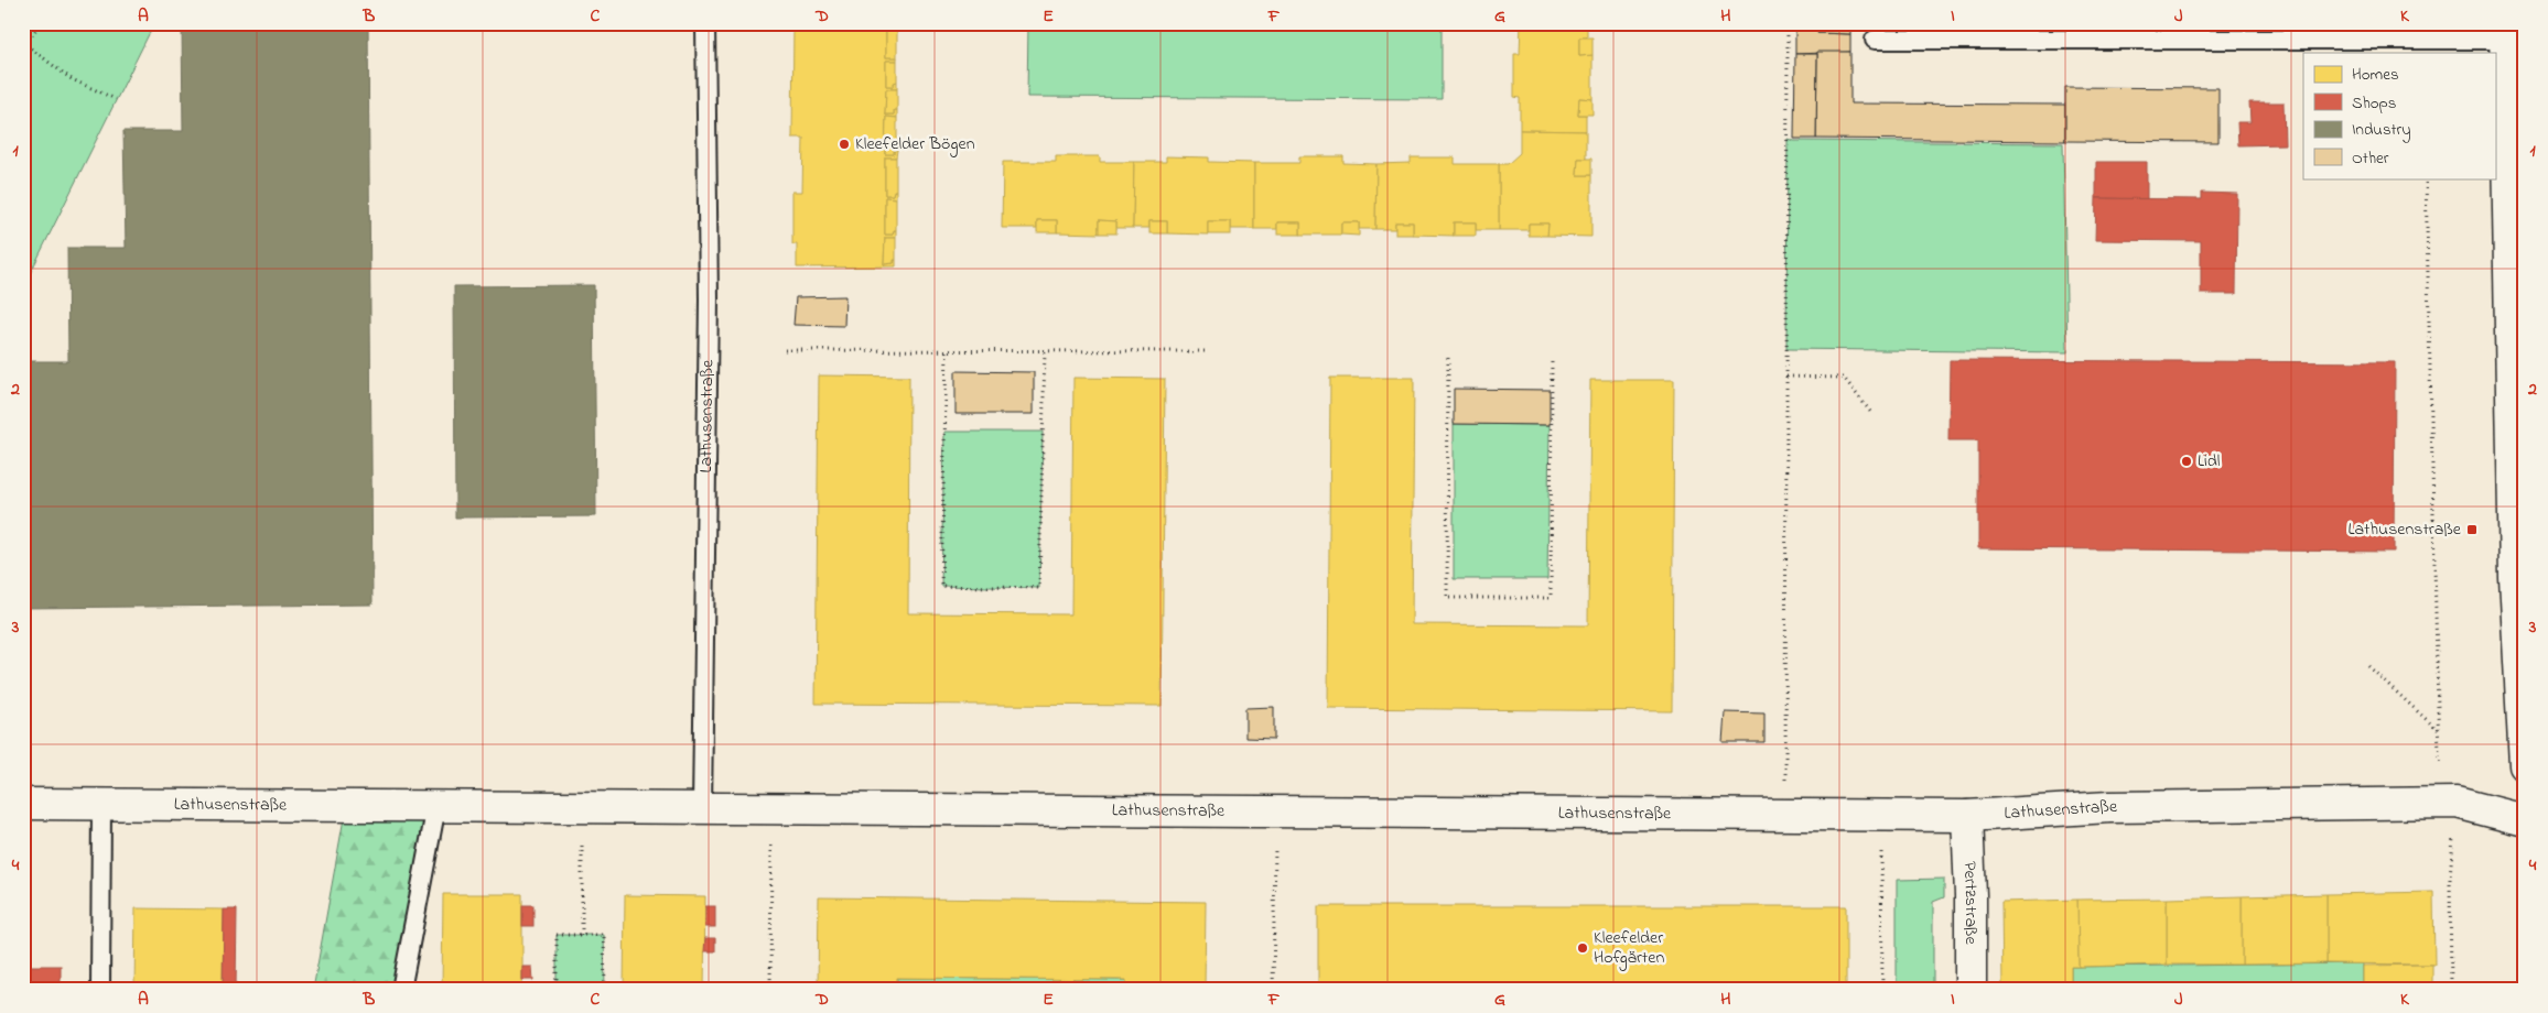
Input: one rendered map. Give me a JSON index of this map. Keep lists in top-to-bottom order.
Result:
{
  "streets": {
    "street": ["Lathusenstraße", "Pertzstraße"]
  },
  "crossings": [
    ["Lathusenstraße", "Pertzstraße"]
  ],
  "places": {
    "other": ["Kleefelder Bögen", "Lidl", "Kleefelder Hofgärten"],
    "transit": ["Lathusenstraße"]
  },
  "legend": [
    "Homes",
    "Shops",
    "Industry",
    "Other"
  ],
  "grid": {
    "columns": [
      "A",
      "B",
      "C",
      "D",
      "E",
      "F",
      "G",
      "H",
      "I",
      "J",
      "K"
    ],
    "rows": [
      "1",
      "2",
      "3",
      "4"
    ]
  }
}
